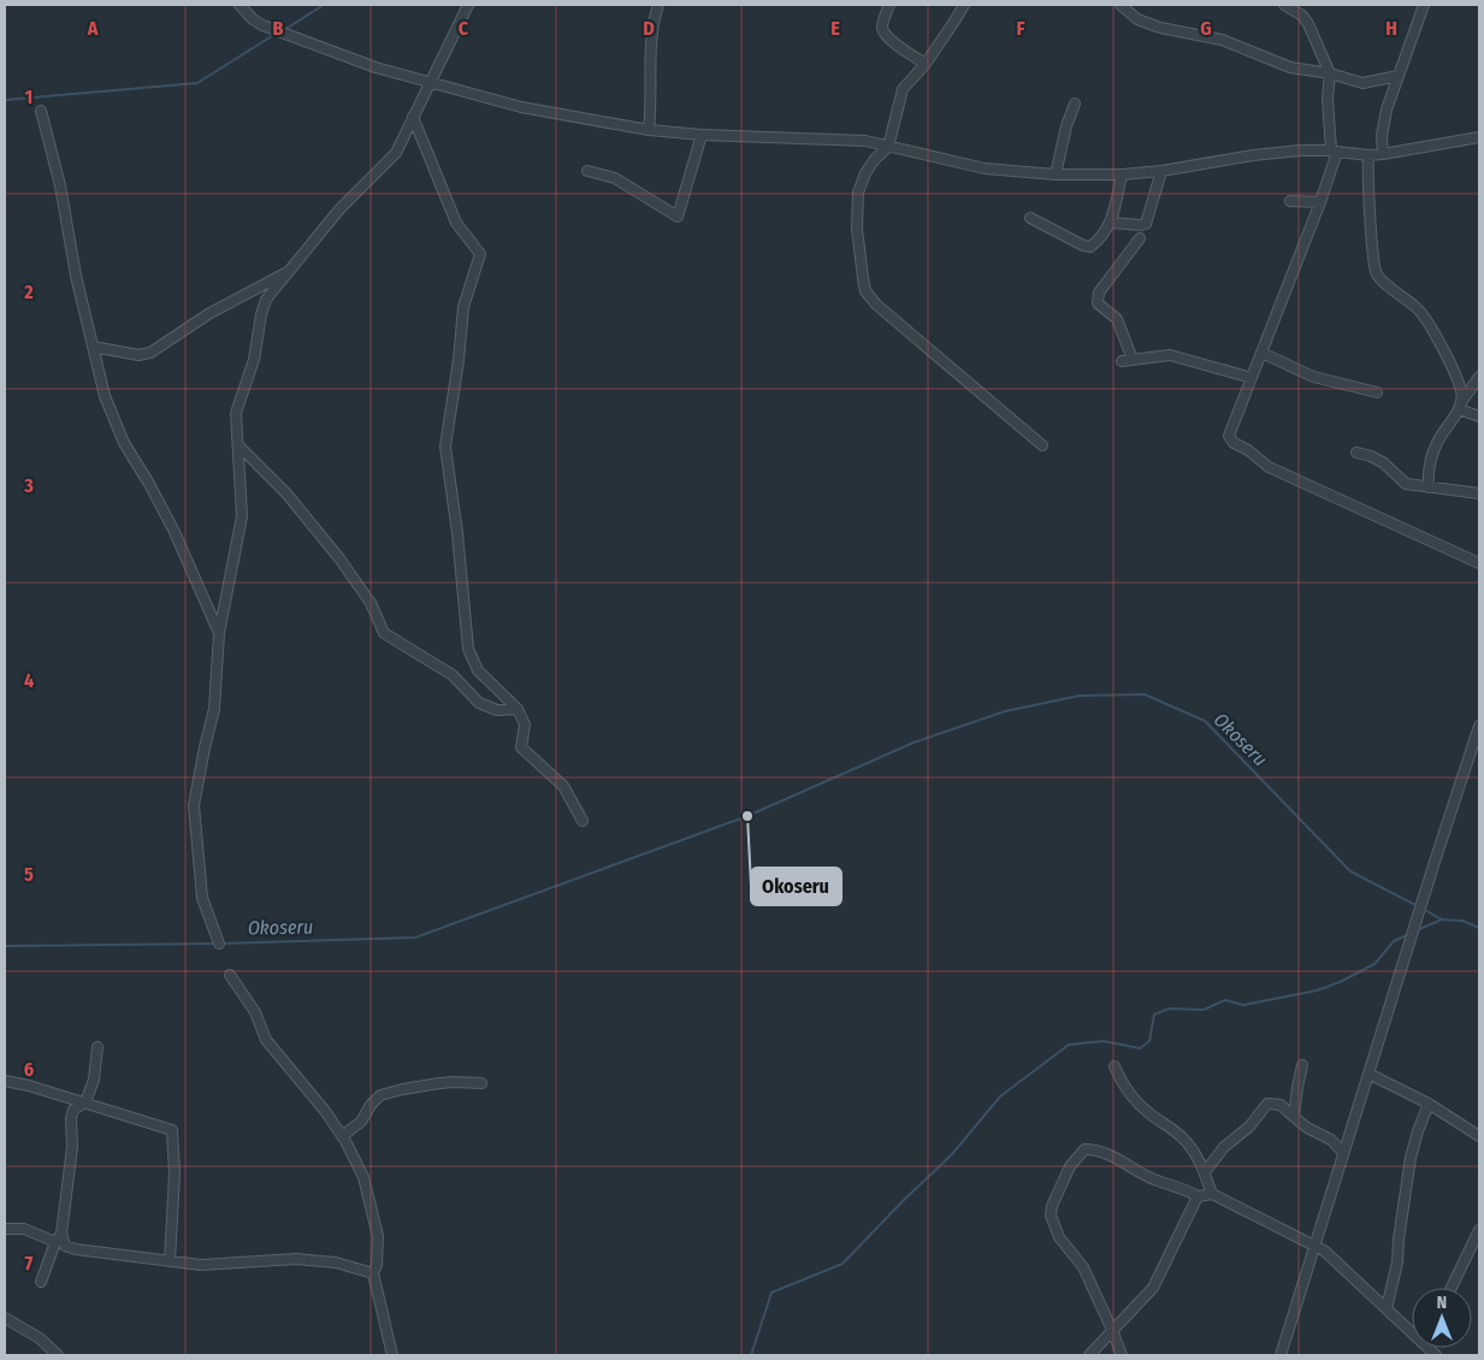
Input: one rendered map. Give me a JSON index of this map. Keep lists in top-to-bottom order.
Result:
{
  "water": ["Okoseru"],
  "places": ["Okoseru"],
  "north": "top",
  "grid": {
    "columns": [
      "A",
      "B",
      "C",
      "D",
      "E",
      "F",
      "G",
      "H"
    ],
    "rows": [
      "1",
      "2",
      "3",
      "4",
      "5",
      "6",
      "7"
    ]
  }
}
